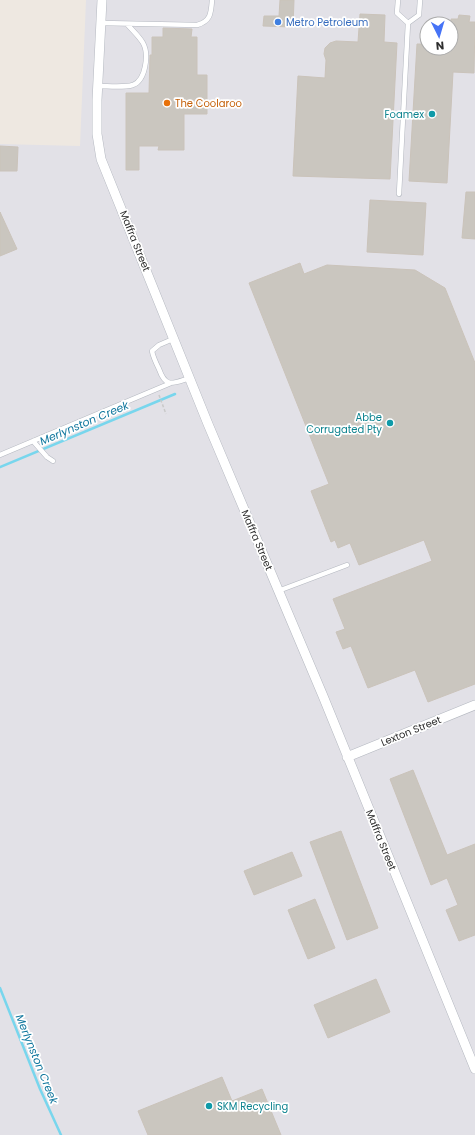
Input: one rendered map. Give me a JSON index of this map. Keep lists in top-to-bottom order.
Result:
{
  "streets": {
    "street": ["Maffra Street", "Lexton Street"]
  },
  "crossings": [
    ["Maffra Street", "Lexton Street"]
  ],
  "water": ["Merlynston Creek"],
  "places": [
    "Metro Petroleum",
    "The Coolaroo",
    "Foamex",
    "Abbe Corrugated Pty",
    "SKM Recycling"
  ],
  "north": "bottom"
}
